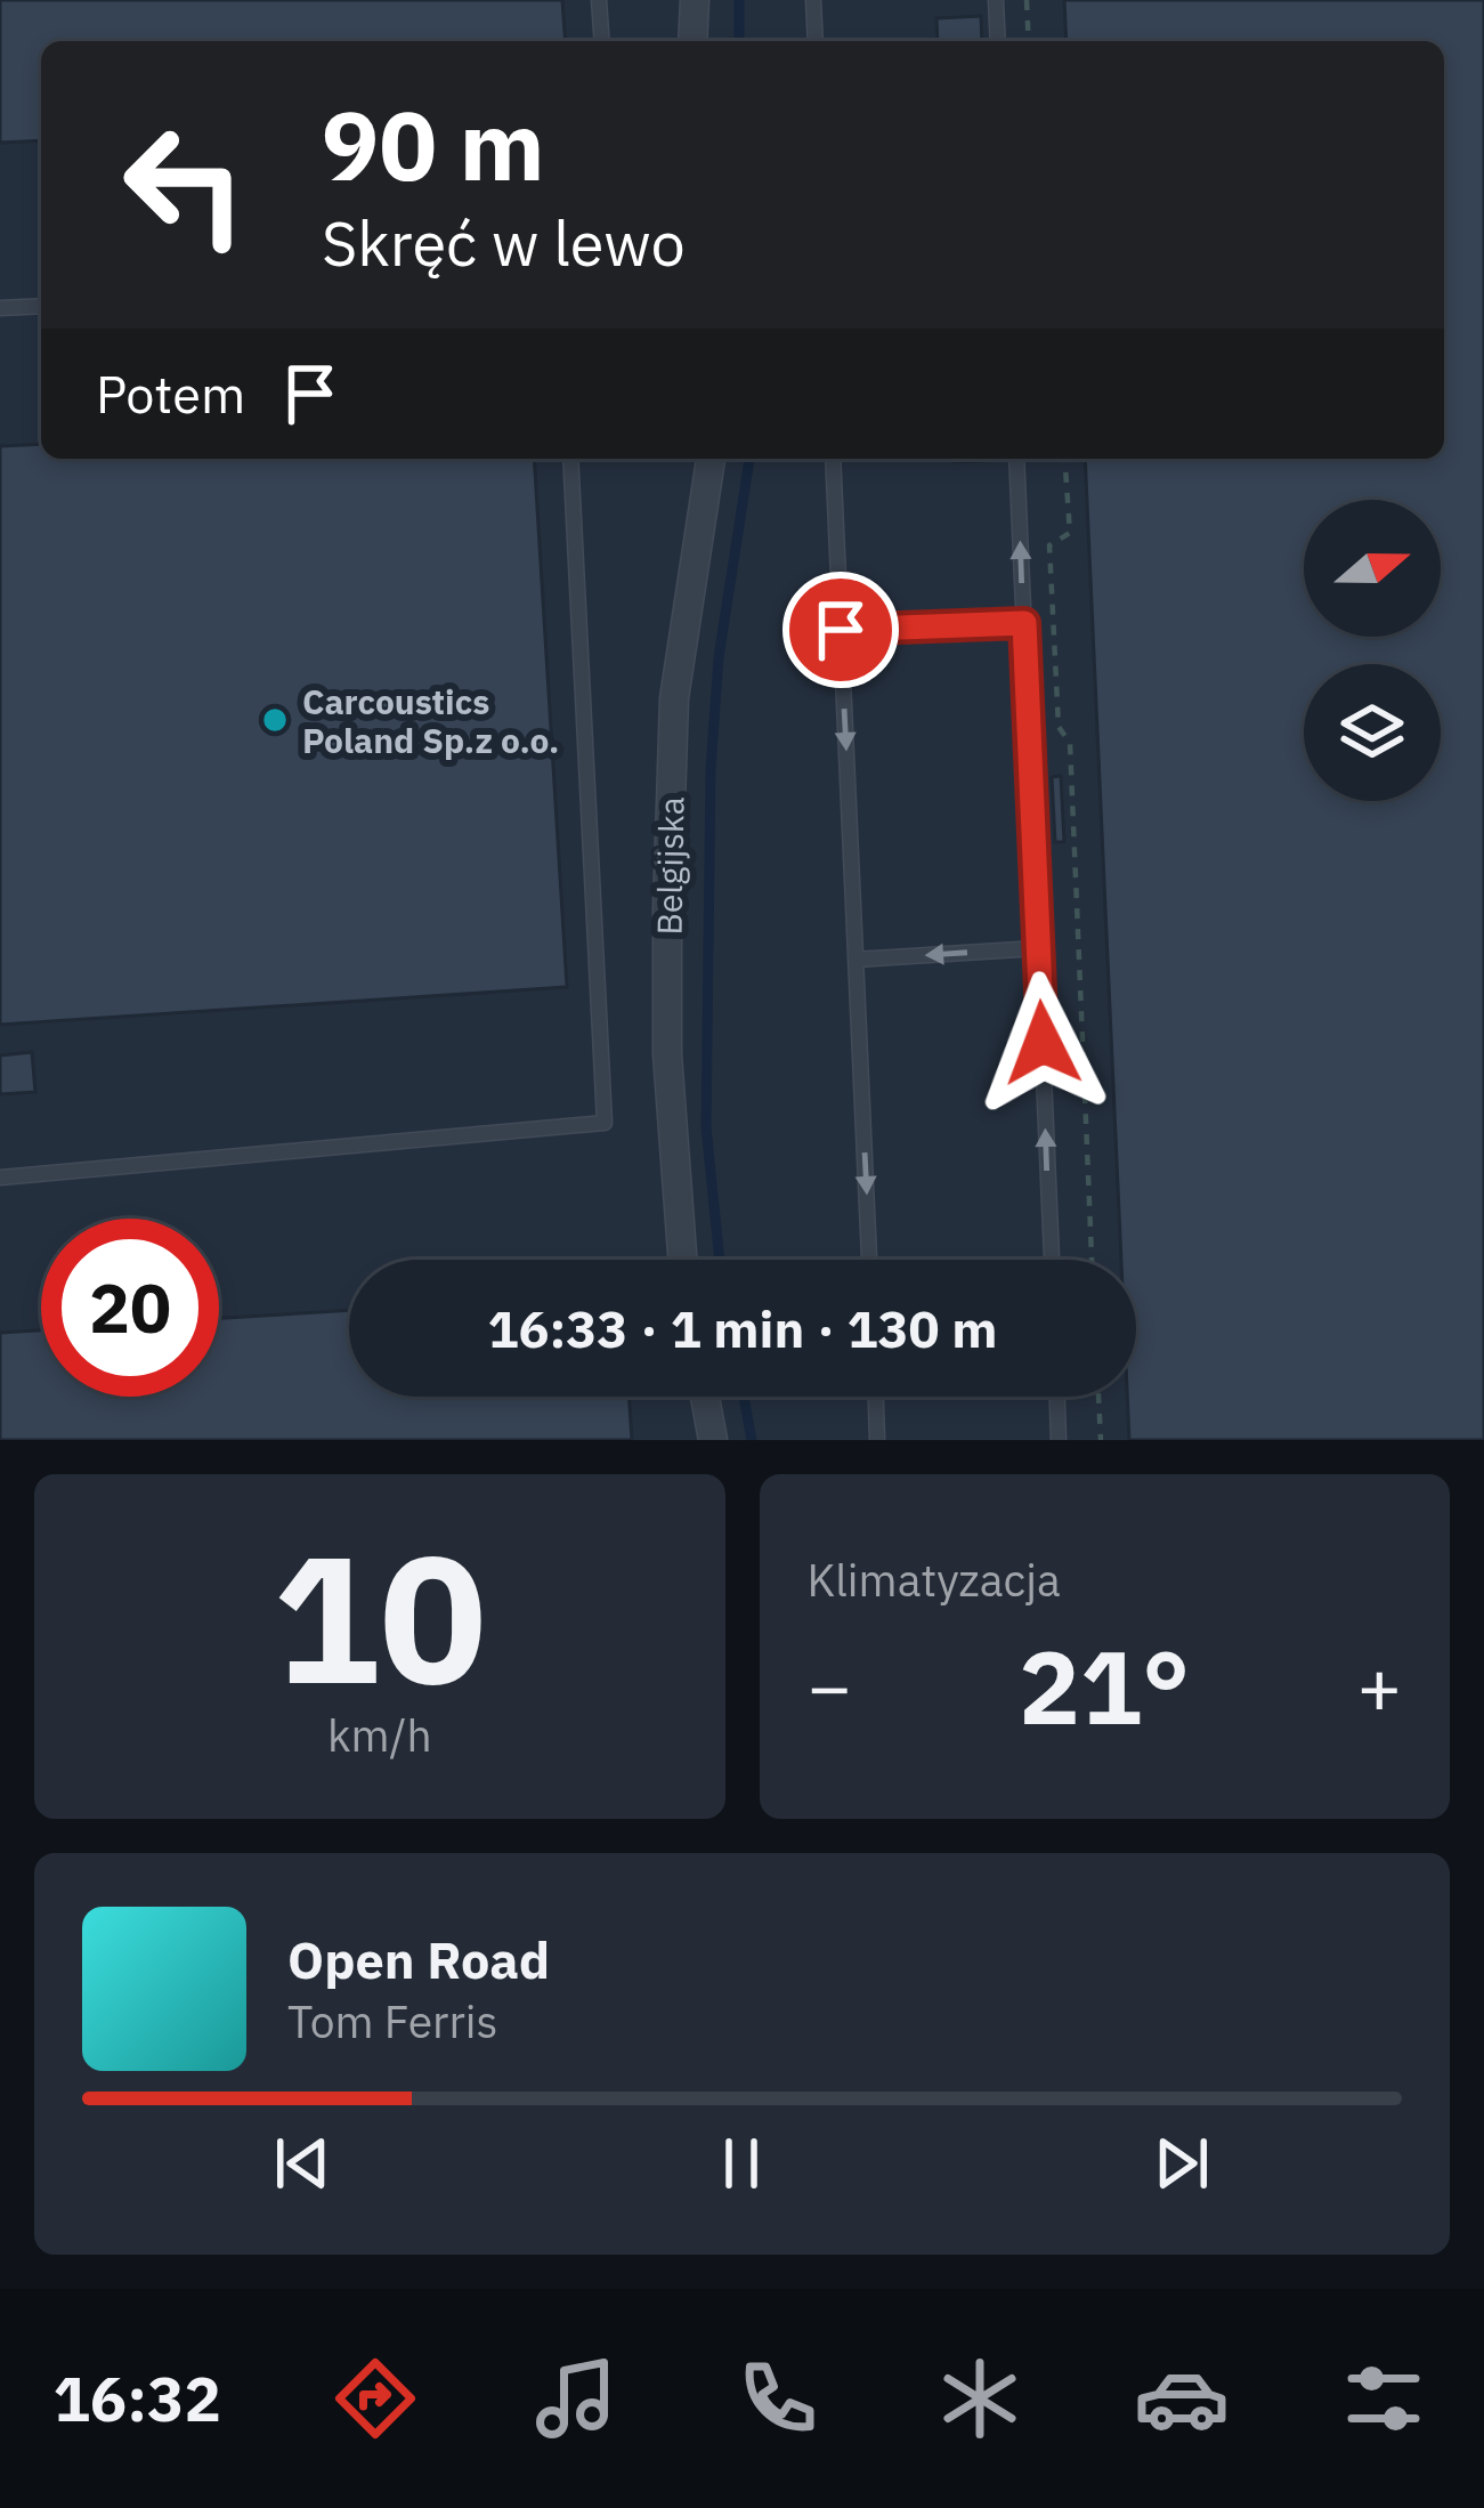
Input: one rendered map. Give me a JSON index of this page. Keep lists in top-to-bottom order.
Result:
{
  "streets": {
    "street": ["Belgijska"]
  },
  "places": ["Carcoustics Poland Sp.z o.o."],
  "north": "right",
  "page": {
    "turn": ["90 m", "Skręć w lewo"],
    "then": "Potem",
    "limit": "20",
    "trip": "16:33 · 1 min · 130 m",
    "tile": [
      ["10", "km/h"],
      "Klimatyzacja"
    ],
    "heat": ["−", "21°", "+"],
    "song": ["Open Road", "Tom Ferris"],
    "tabs": "16:32"
  }
}
